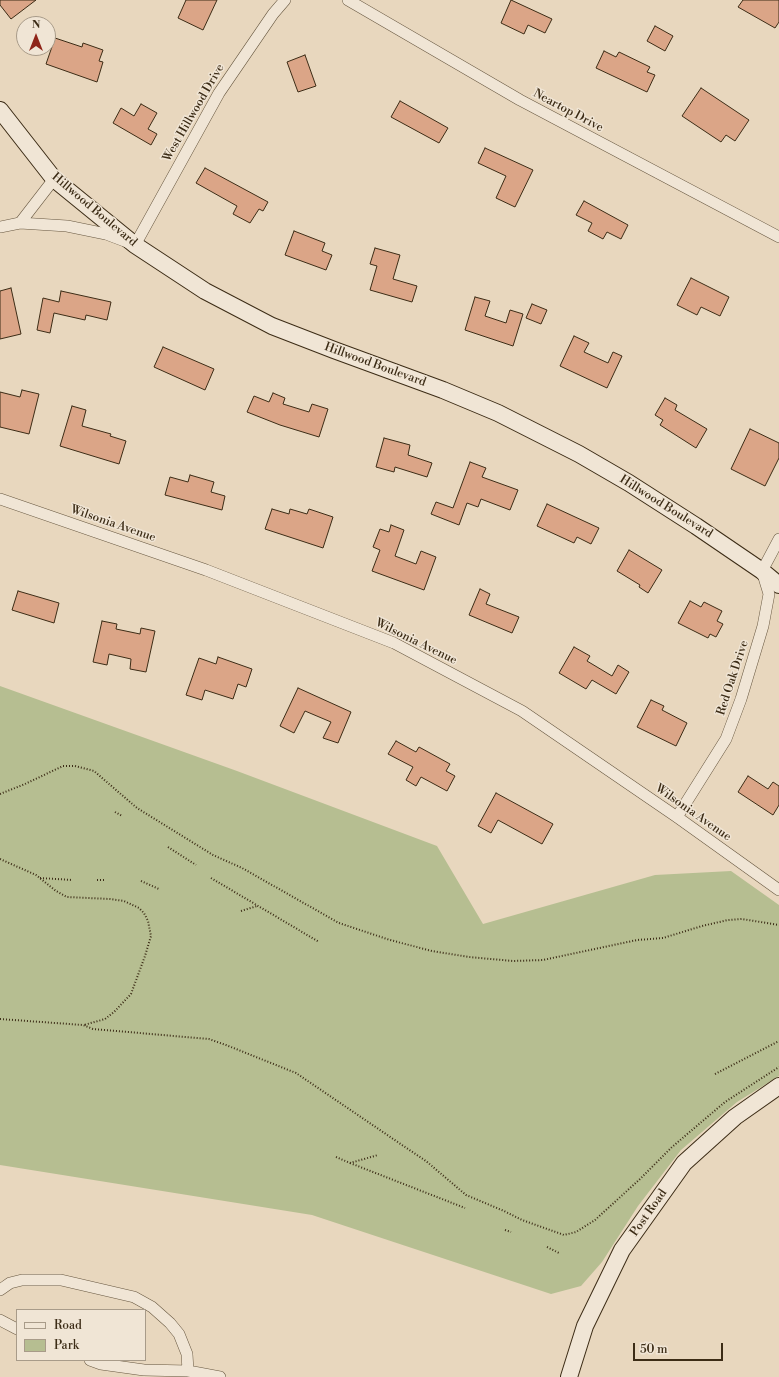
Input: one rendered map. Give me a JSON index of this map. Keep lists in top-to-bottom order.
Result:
{
  "streets": {
    "street": [
      "Neartop Drive",
      "West Hillwood Drive",
      "Hillwood Boulevard",
      "Wilsonia Avenue",
      "Red Oak Drive",
      "Post Road"
    ]
  },
  "crossings": [
    ["West Hillwood Drive", "Hillwood Boulevard"],
    ["Hillwood Boulevard", "Red Oak Drive"],
    ["Wilsonia Avenue", "Red Oak Drive"]
  ],
  "legend": ["Road", "Park"],
  "scale_bar": "50 m",
  "north": "top"
}
